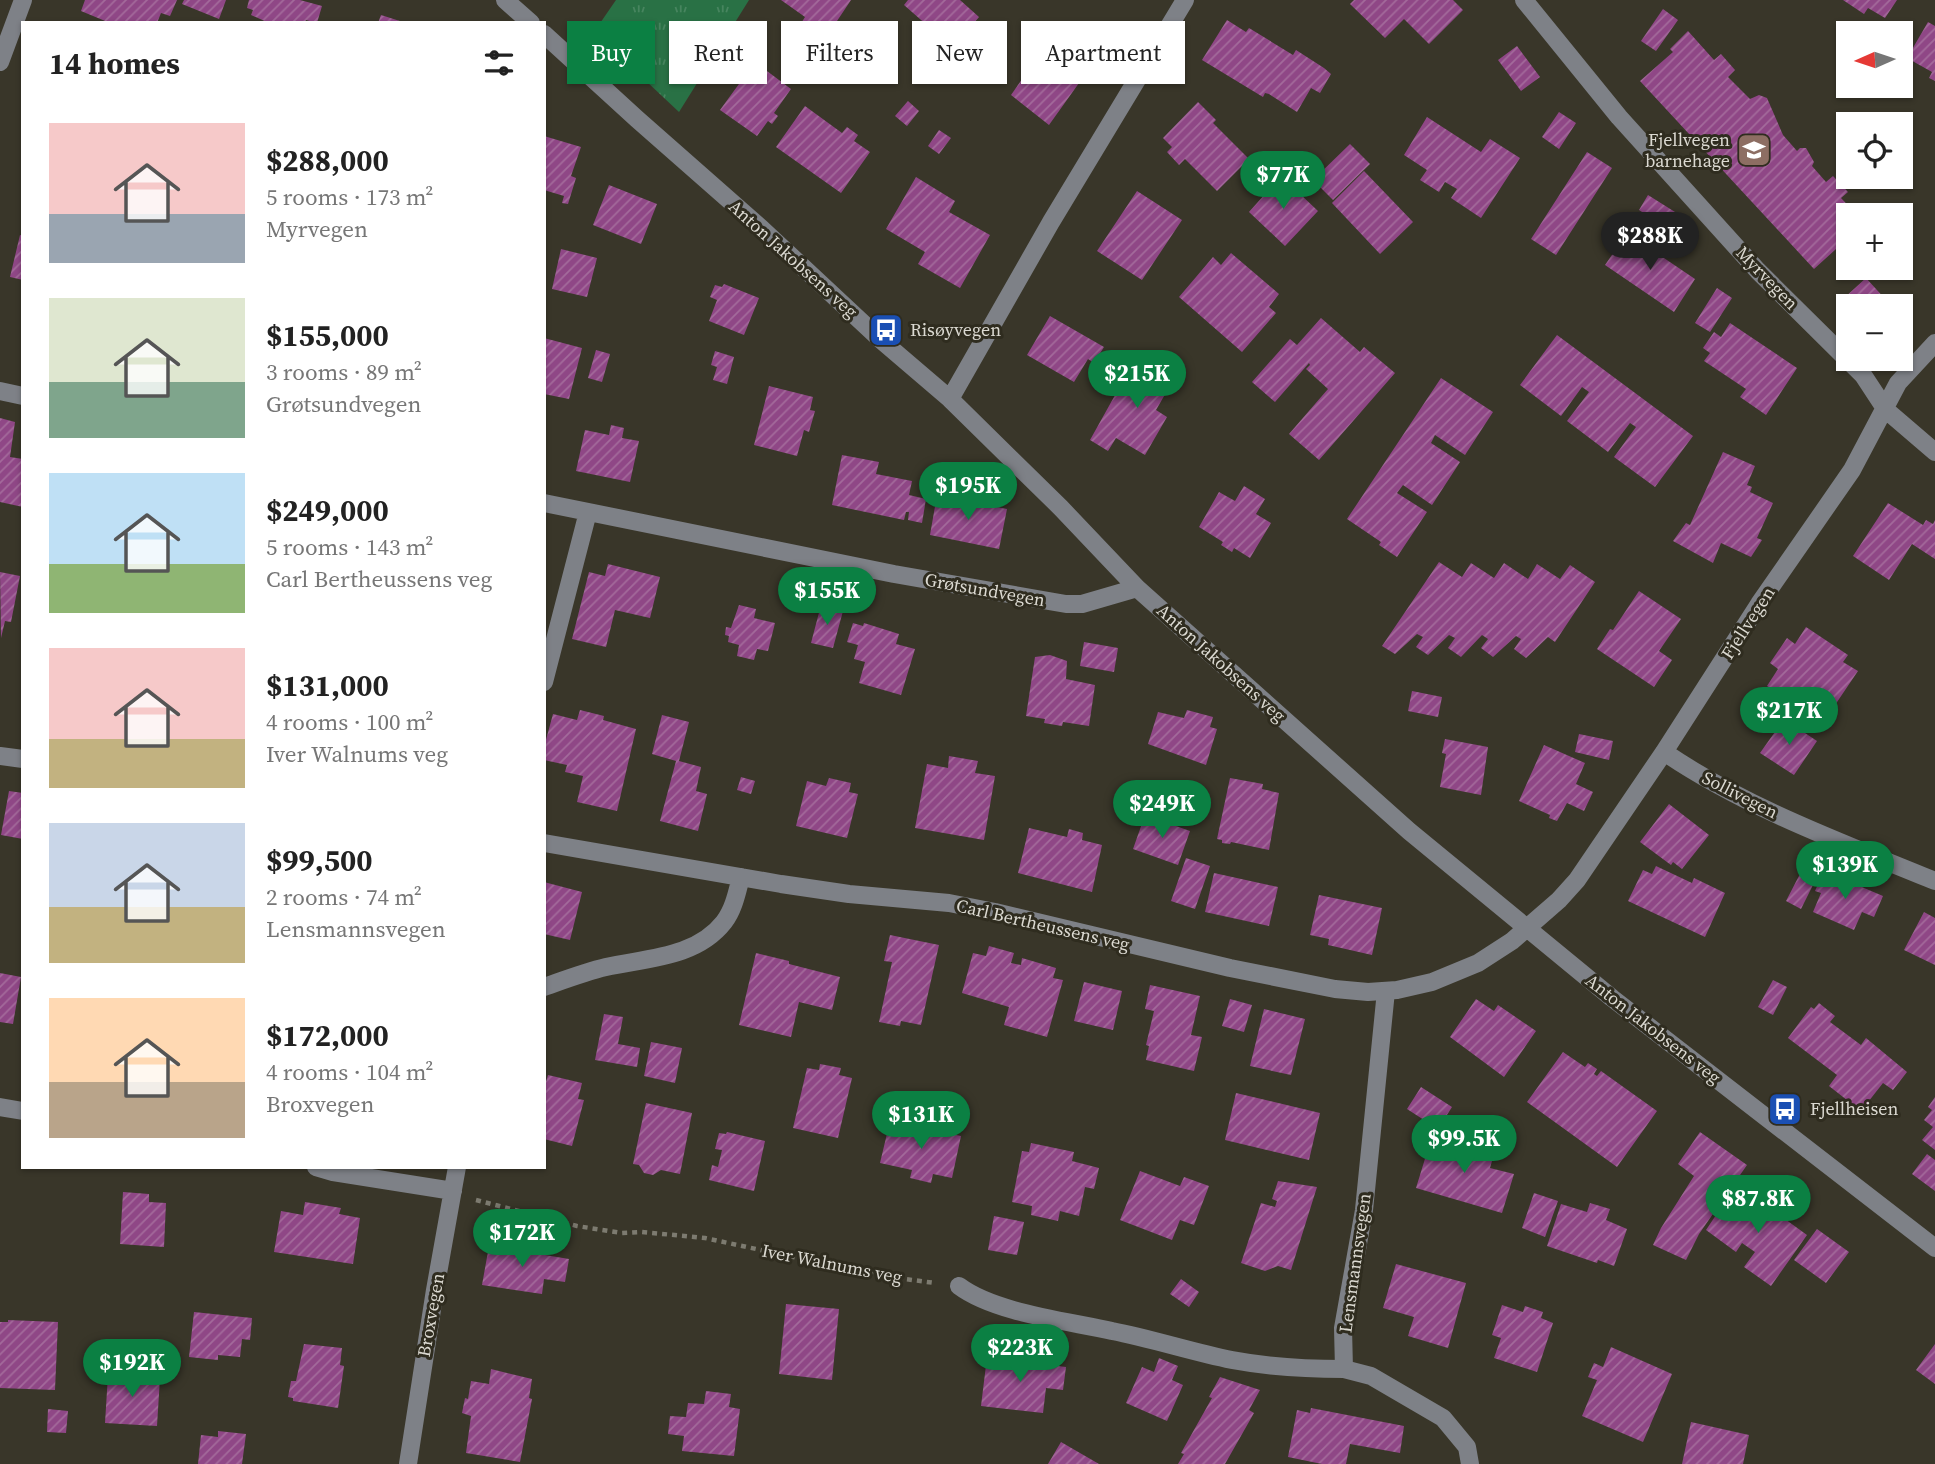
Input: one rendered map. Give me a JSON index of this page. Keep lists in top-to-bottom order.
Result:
{
  "streets": {
    "street": [
      "Anton Jakobsens veg",
      "Myrvegen",
      "Grøtsundvegen",
      "Fjellvegen",
      "Sollivegen",
      "Carl Bertheussens veg",
      "Lensmannsvegen",
      "Broxvegen"
    ],
    "path": ["Iver Walnums veg"]
  },
  "crossings": [
    ["Anton Jakobsens veg", "Grøtsundvegen"],
    ["Anton Jakobsens veg", "Fjellvegen"],
    ["Anton Jakobsens veg", "Carl Bertheussens veg"],
    ["Myrvegen", "Fjellvegen"],
    ["Fjellvegen", "Sollivegen"],
    ["Fjellvegen", "Carl Bertheussens veg"],
    ["Carl Bertheussens veg", "Lensmannsvegen"],
    ["Iver Walnums veg", "Broxvegen"]
  ],
  "places": {
    "school or university": ["Fjellvegen barnehage"],
    "bus stop": ["Risøyvegen", "Fjellheisen"]
  },
  "north": "left",
  "page": {
    "map_buttons": ["+", "−"],
    "chip": [
      "Buy",
      "Rent",
      "Filters",
      "New",
      "Apartment"
    ],
    "heading": "14 homes",
    "list": [
      {
        "name": "$288,000",
        "note": "5 rooms · 173 m² · Myrvegen"
      },
      {
        "name": "$155,000",
        "note": "3 rooms · 89 m² · Grøtsundvegen"
      },
      {
        "name": "$249,000",
        "note": "5 rooms · 143 m² · Carl Bertheussens veg"
      },
      {
        "name": "$131,000",
        "note": "4 rooms · 100 m² · Iver Walnums veg"
      },
      {
        "name": "$99,500",
        "note": "2 rooms · 74 m² · Lensmannsvegen"
      },
      {
        "name": "$172,000",
        "note": "4 rooms · 104 m² · Broxvegen"
      }
    ],
    "price": [
      "$77K",
      "$288K",
      "$215K",
      "$195K",
      "$155K",
      "$217K",
      "$249K",
      "$139K",
      "$131K",
      "$99.5K",
      "$87.8K",
      "$172K",
      "$223K",
      "$192K"
    ]
  }
}
